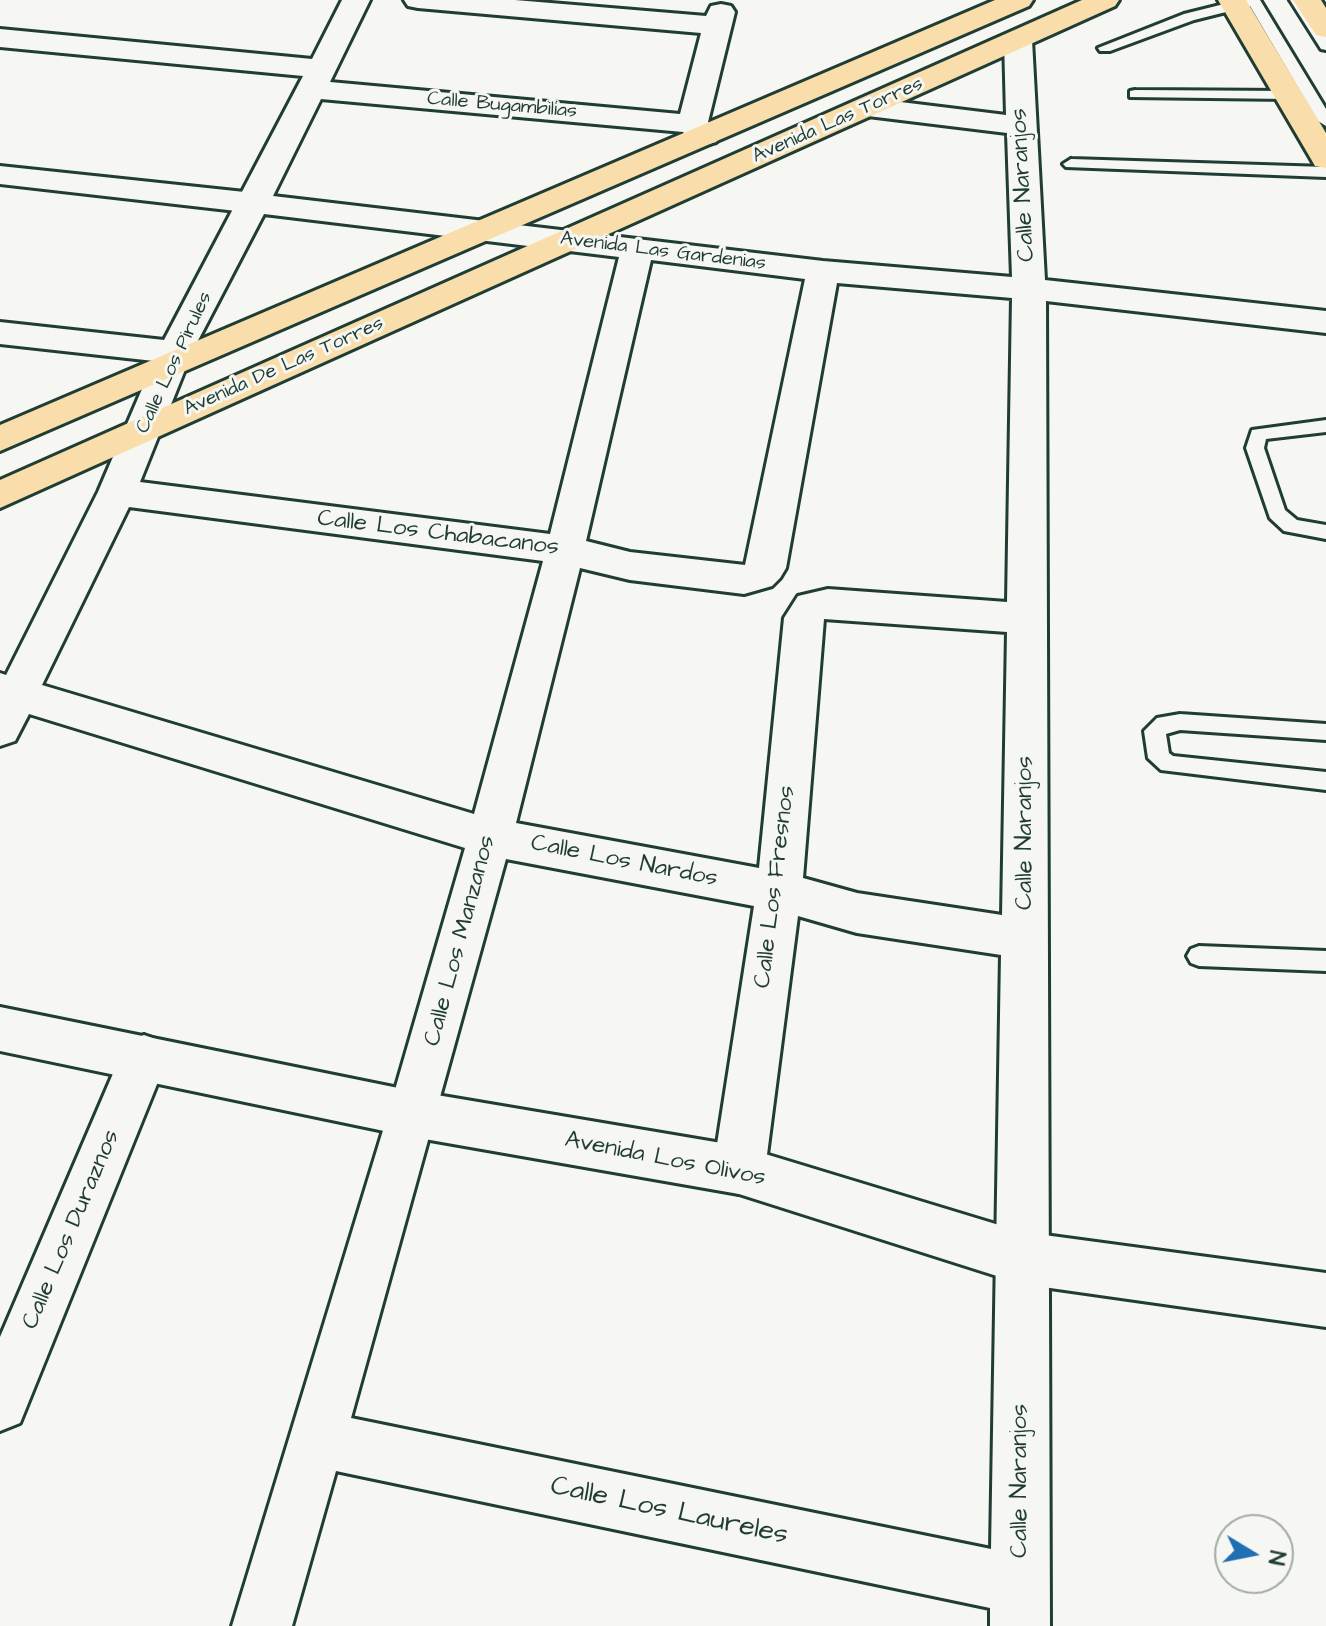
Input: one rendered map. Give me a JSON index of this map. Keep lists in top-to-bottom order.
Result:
{
  "streets": {
    "main road": ["Avenida Las Torres", "Avenida De Las Torres"],
    "street": [
      "Calle Bugambilias",
      "Calle Naranjos",
      "Avenida Las Gardenias",
      "Calle Los Pirules",
      "Calle Los Chabacanos",
      "Calle Los Nardos",
      "Calle Los Fresnos",
      "Calle Los Manzanos",
      "Avenida Los Olivos",
      "Calle Los Duraznos",
      "Calle Los Laureles"
    ]
  },
  "crossings": [
    ["Calle Bugambilias", "Avenida Las Torres"],
    ["Calle Bugambilias", "Calle Los Pirules"],
    ["Avenida Las Torres", "Calle Naranjos"],
    ["Avenida Las Torres", "Avenida Las Gardenias"],
    ["Avenida Las Torres", "Avenida De Las Torres"],
    ["Calle Naranjos", "Avenida Las Gardenias"],
    ["Calle Naranjos", "Calle Los Nardos"],
    ["Calle Naranjos", "Avenida Los Olivos"],
    ["Calle Naranjos", "Calle Los Laureles"],
    ["Avenida Las Gardenias", "Calle Los Pirules"],
    ["Avenida Las Gardenias", "Avenida De Las Torres"],
    ["Avenida Las Gardenias", "Calle Los Manzanos"],
    ["Calle Los Pirules", "Avenida De Las Torres"],
    ["Calle Los Pirules", "Calle Los Chabacanos"],
    ["Calle Los Pirules", "Calle Los Nardos"],
    ["Calle Los Chabacanos", "Calle Los Manzanos"],
    ["Calle Los Nardos", "Calle Los Fresnos"],
    ["Calle Los Nardos", "Calle Los Manzanos"],
    ["Calle Los Fresnos", "Avenida Los Olivos"],
    ["Calle Los Manzanos", "Avenida Los Olivos"],
    ["Calle Los Manzanos", "Calle Los Laureles"],
    ["Avenida Los Olivos", "Calle Los Duraznos"]
  ],
  "north": "right"
}
